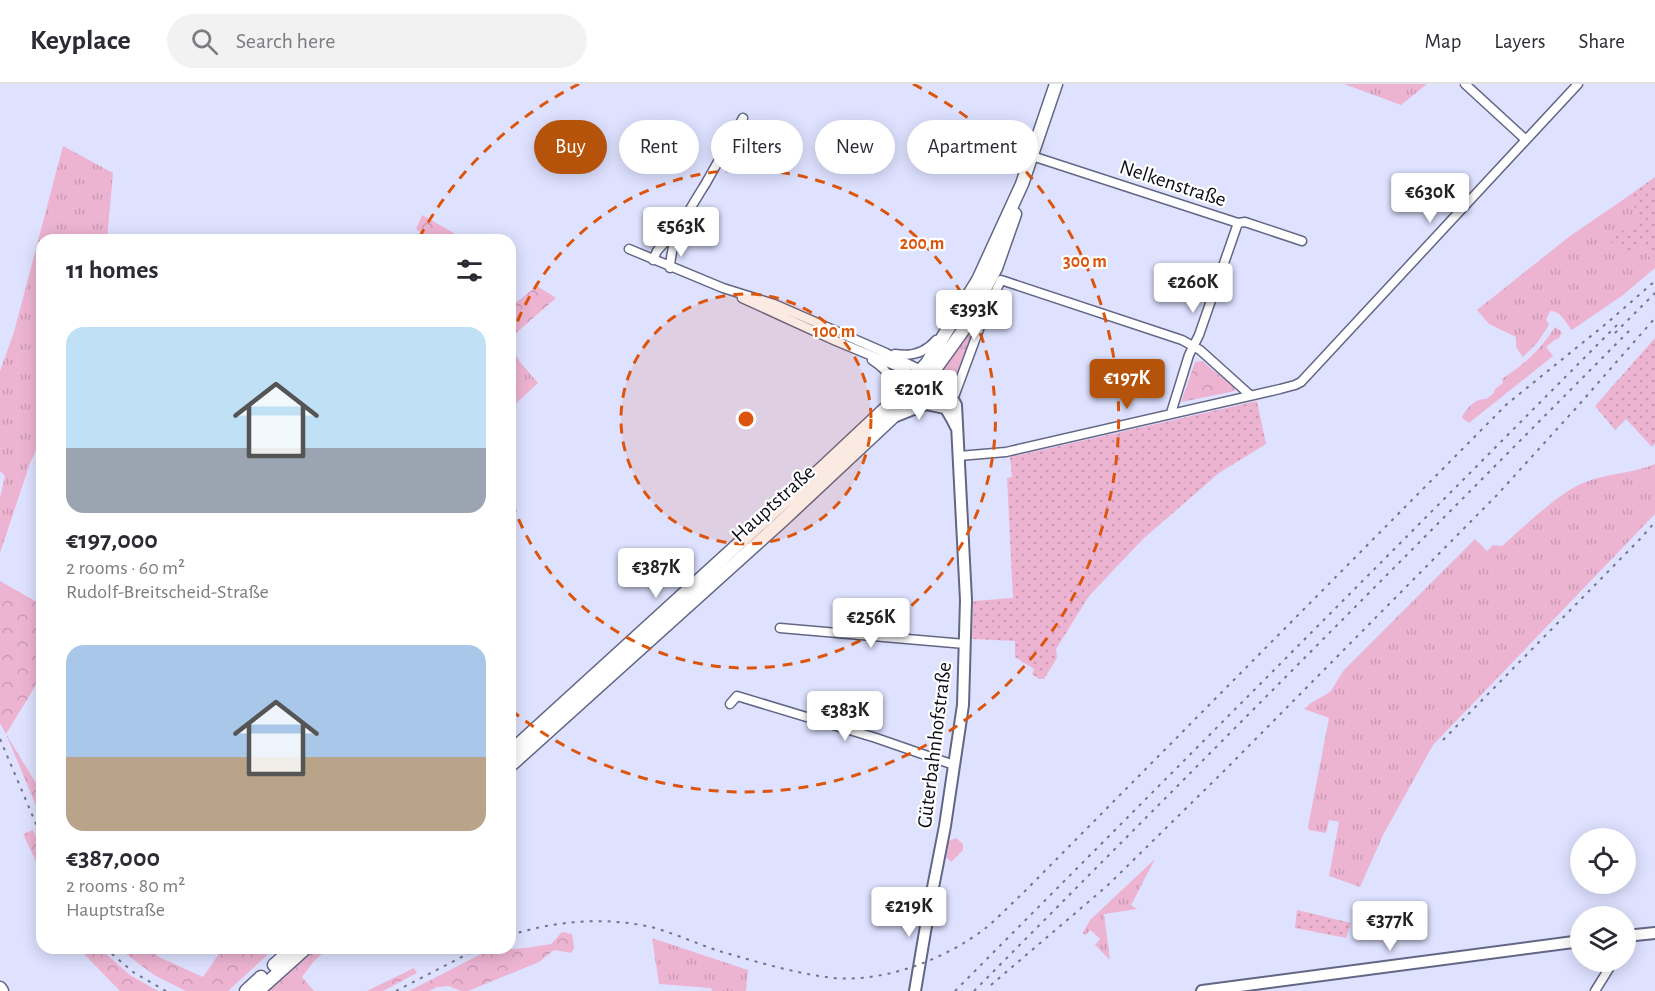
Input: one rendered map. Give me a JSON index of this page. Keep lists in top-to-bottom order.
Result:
{
  "streets": {
    "main road": ["Hauptstraße"],
    "street": ["Nelkenstraße", "Güterbahnhofstraße"]
  },
  "crossings": [
    ["Hauptstraße", "Güterbahnhofstraße"]
  ],
  "page": {
    "header": "Keyplace",
    "search": "Search here",
    "nav": ["Map", "Layers", "Share"],
    "chip": [
      "Buy",
      "Rent",
      "Filters",
      "New",
      "Apartment"
    ],
    "price": [
      "€630K",
      "€563K",
      "€260K",
      "€393K",
      "€197K",
      "€201K",
      "€387K",
      "€256K",
      "€383K",
      "€219K",
      "€377K"
    ],
    "heading": "11 homes",
    "list": [
      {
        "name": "€197,000",
        "note": "2 rooms · 60 m² · Rudolf-Breitscheid-Straße"
      },
      {
        "name": "€387,000",
        "note": "2 rooms · 80 m² · Hauptstraße"
      }
    ]
  },
  "rings": ["200 m", "300 m", "100 m"]
}
